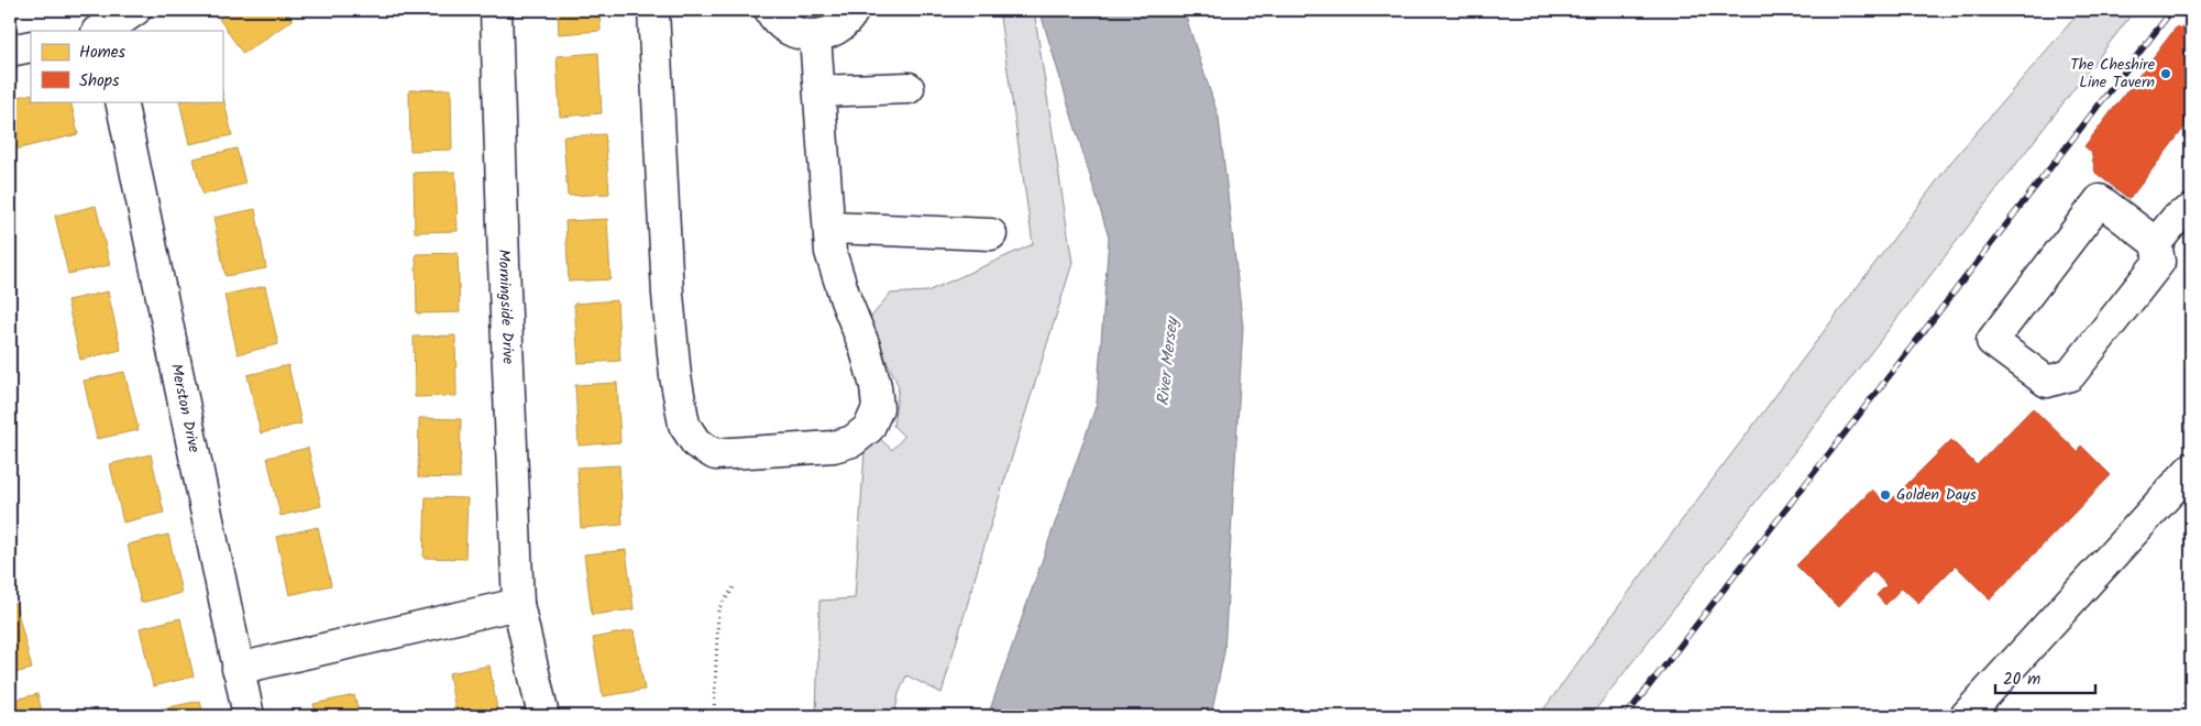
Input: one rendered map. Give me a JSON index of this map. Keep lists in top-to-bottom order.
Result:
{
  "streets": {
    "street": ["Morningside Drive", "Merston Drive"]
  },
  "water": ["River Mersey"],
  "places": ["The Cheshire Line Tavern", "Golden Days"],
  "legend": ["Homes", "Shops"],
  "scale_bar": "20 m"
}
